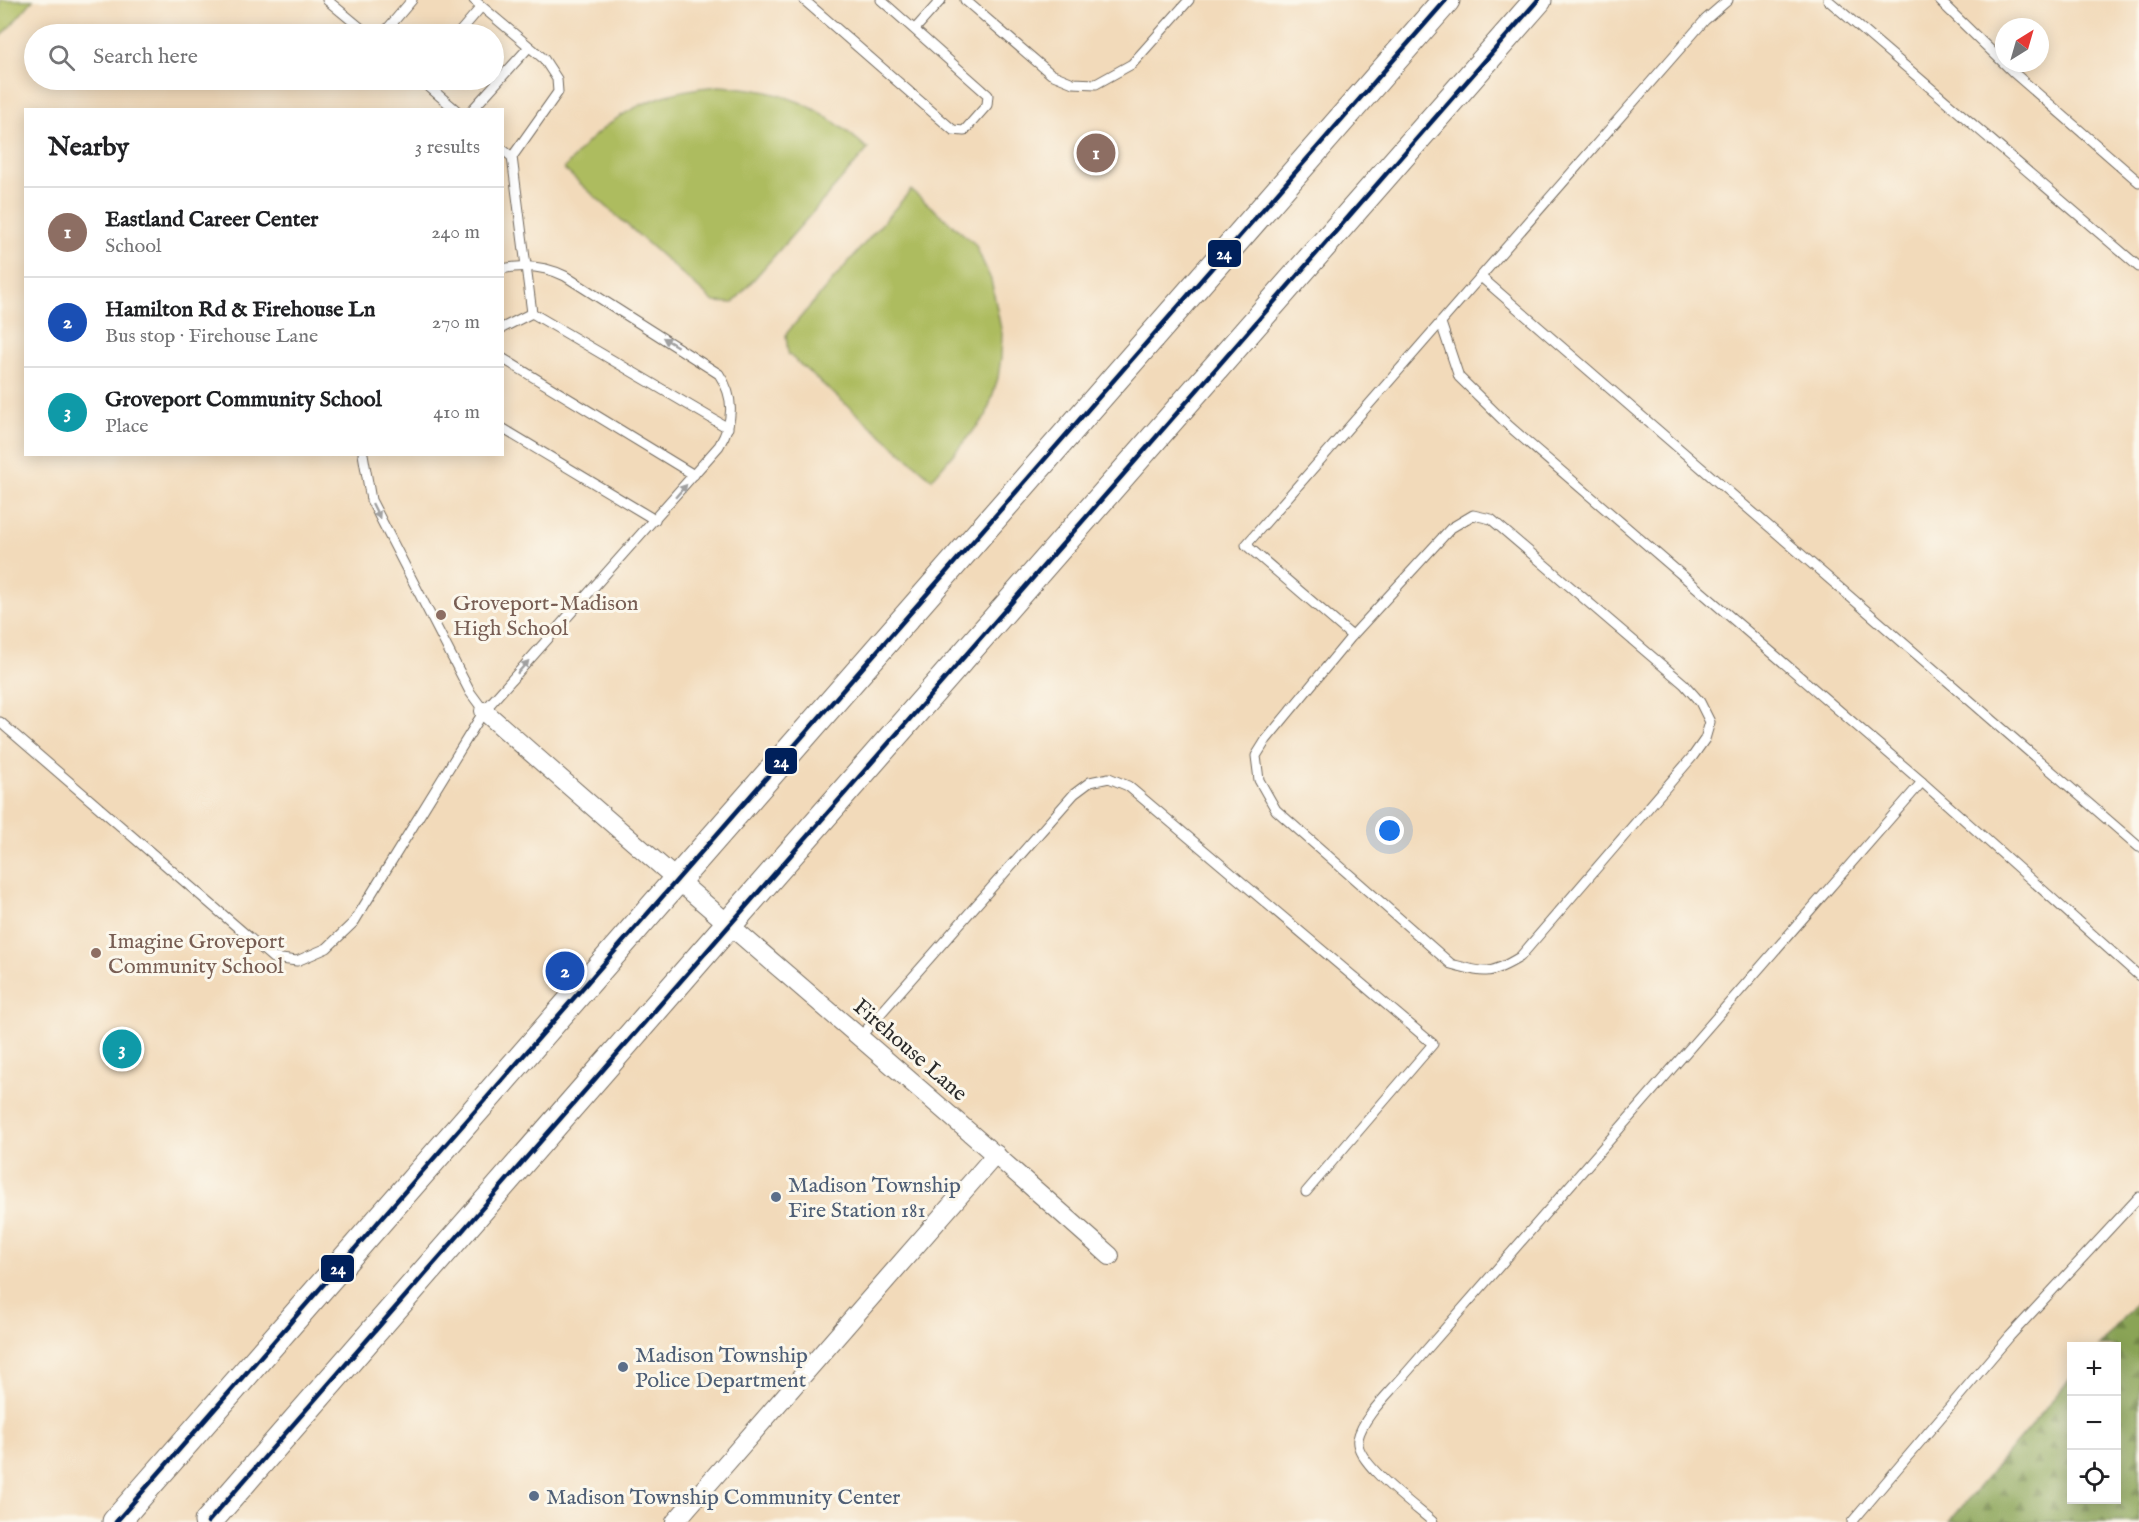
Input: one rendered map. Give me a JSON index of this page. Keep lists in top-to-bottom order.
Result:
{
  "streets": {
    "street": ["Firehouse Lane"]
  },
  "places": [
    "Groveport-Madison High School",
    "Imagine Groveport Community School",
    "Madison Township Fire Station 181",
    "Madison Township Police Department",
    "Madison Township Community Center"
  ],
  "lines": ["transit line 24"],
  "north": "top right",
  "page": {
    "search": "Search here",
    "heading": ["Nearby", "3 results"],
    "pins": ["1", "2", "3"],
    "list": [
      {
        "mark": "1",
        "name": "Eastland Career Center",
        "note": "School",
        "value": "240 m"
      },
      {
        "mark": "2",
        "name": "Hamilton Rd & Firehouse Ln",
        "note": "Bus stop · Firehouse Lane",
        "value": "270 m"
      },
      {
        "mark": "3",
        "name": "Groveport Community School",
        "note": "Place",
        "value": "410 m"
      }
    ],
    "map_buttons": ["+", "−"]
  }
}
